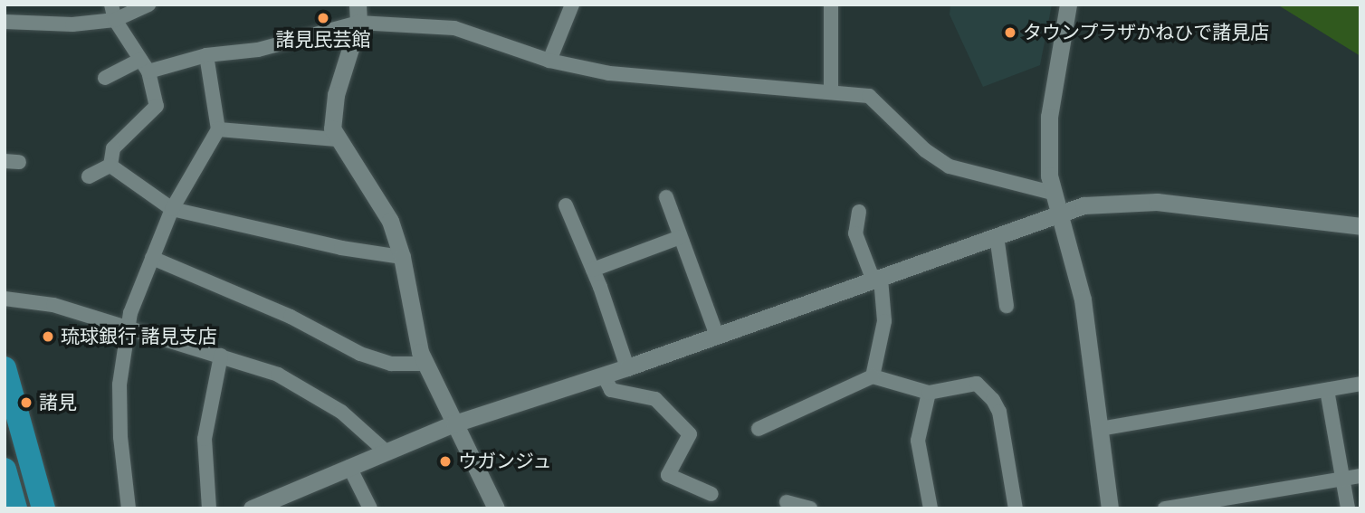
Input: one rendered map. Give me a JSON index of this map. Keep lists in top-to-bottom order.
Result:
{
  "places": [
    "諸見民芸館",
    "タウンプラザかねひで諸見店",
    "琉球銀行 諸見支店",
    "諸見",
    "ウガンジュ"
  ]
}
